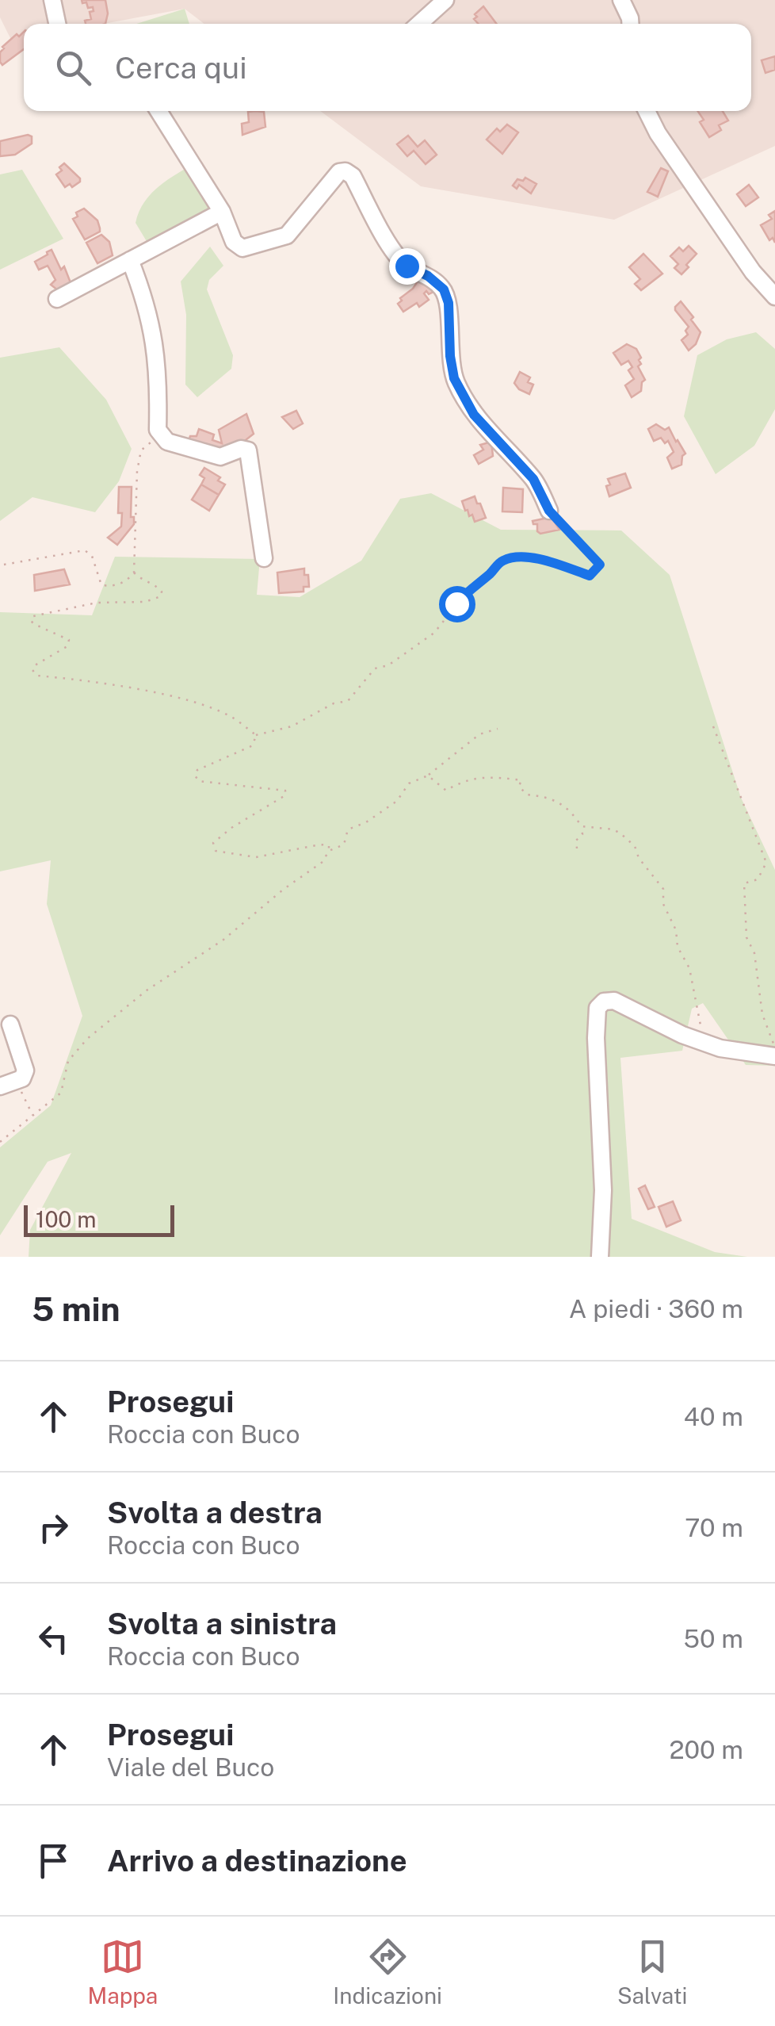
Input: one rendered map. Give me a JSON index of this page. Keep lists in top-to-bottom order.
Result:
{
  "scale_bar": "100 m",
  "page": {
    "search": "Cerca qui",
    "scale": "100 m",
    "heading": ["5 min", "A piedi · 360 m"],
    "list": [
      ["Prosegui", "Roccia con Buco", "40 m"],
      ["Svolta a destra", "Roccia con Buco", "70 m"],
      ["Svolta a sinistra", "Roccia con Buco", "50 m"],
      ["Prosegui", "Viale del Buco", "200 m"],
      "Arrivo a destinazione"
    ],
    "nav": ["Mappa", "Indicazioni", "Salvati"]
  }
}
